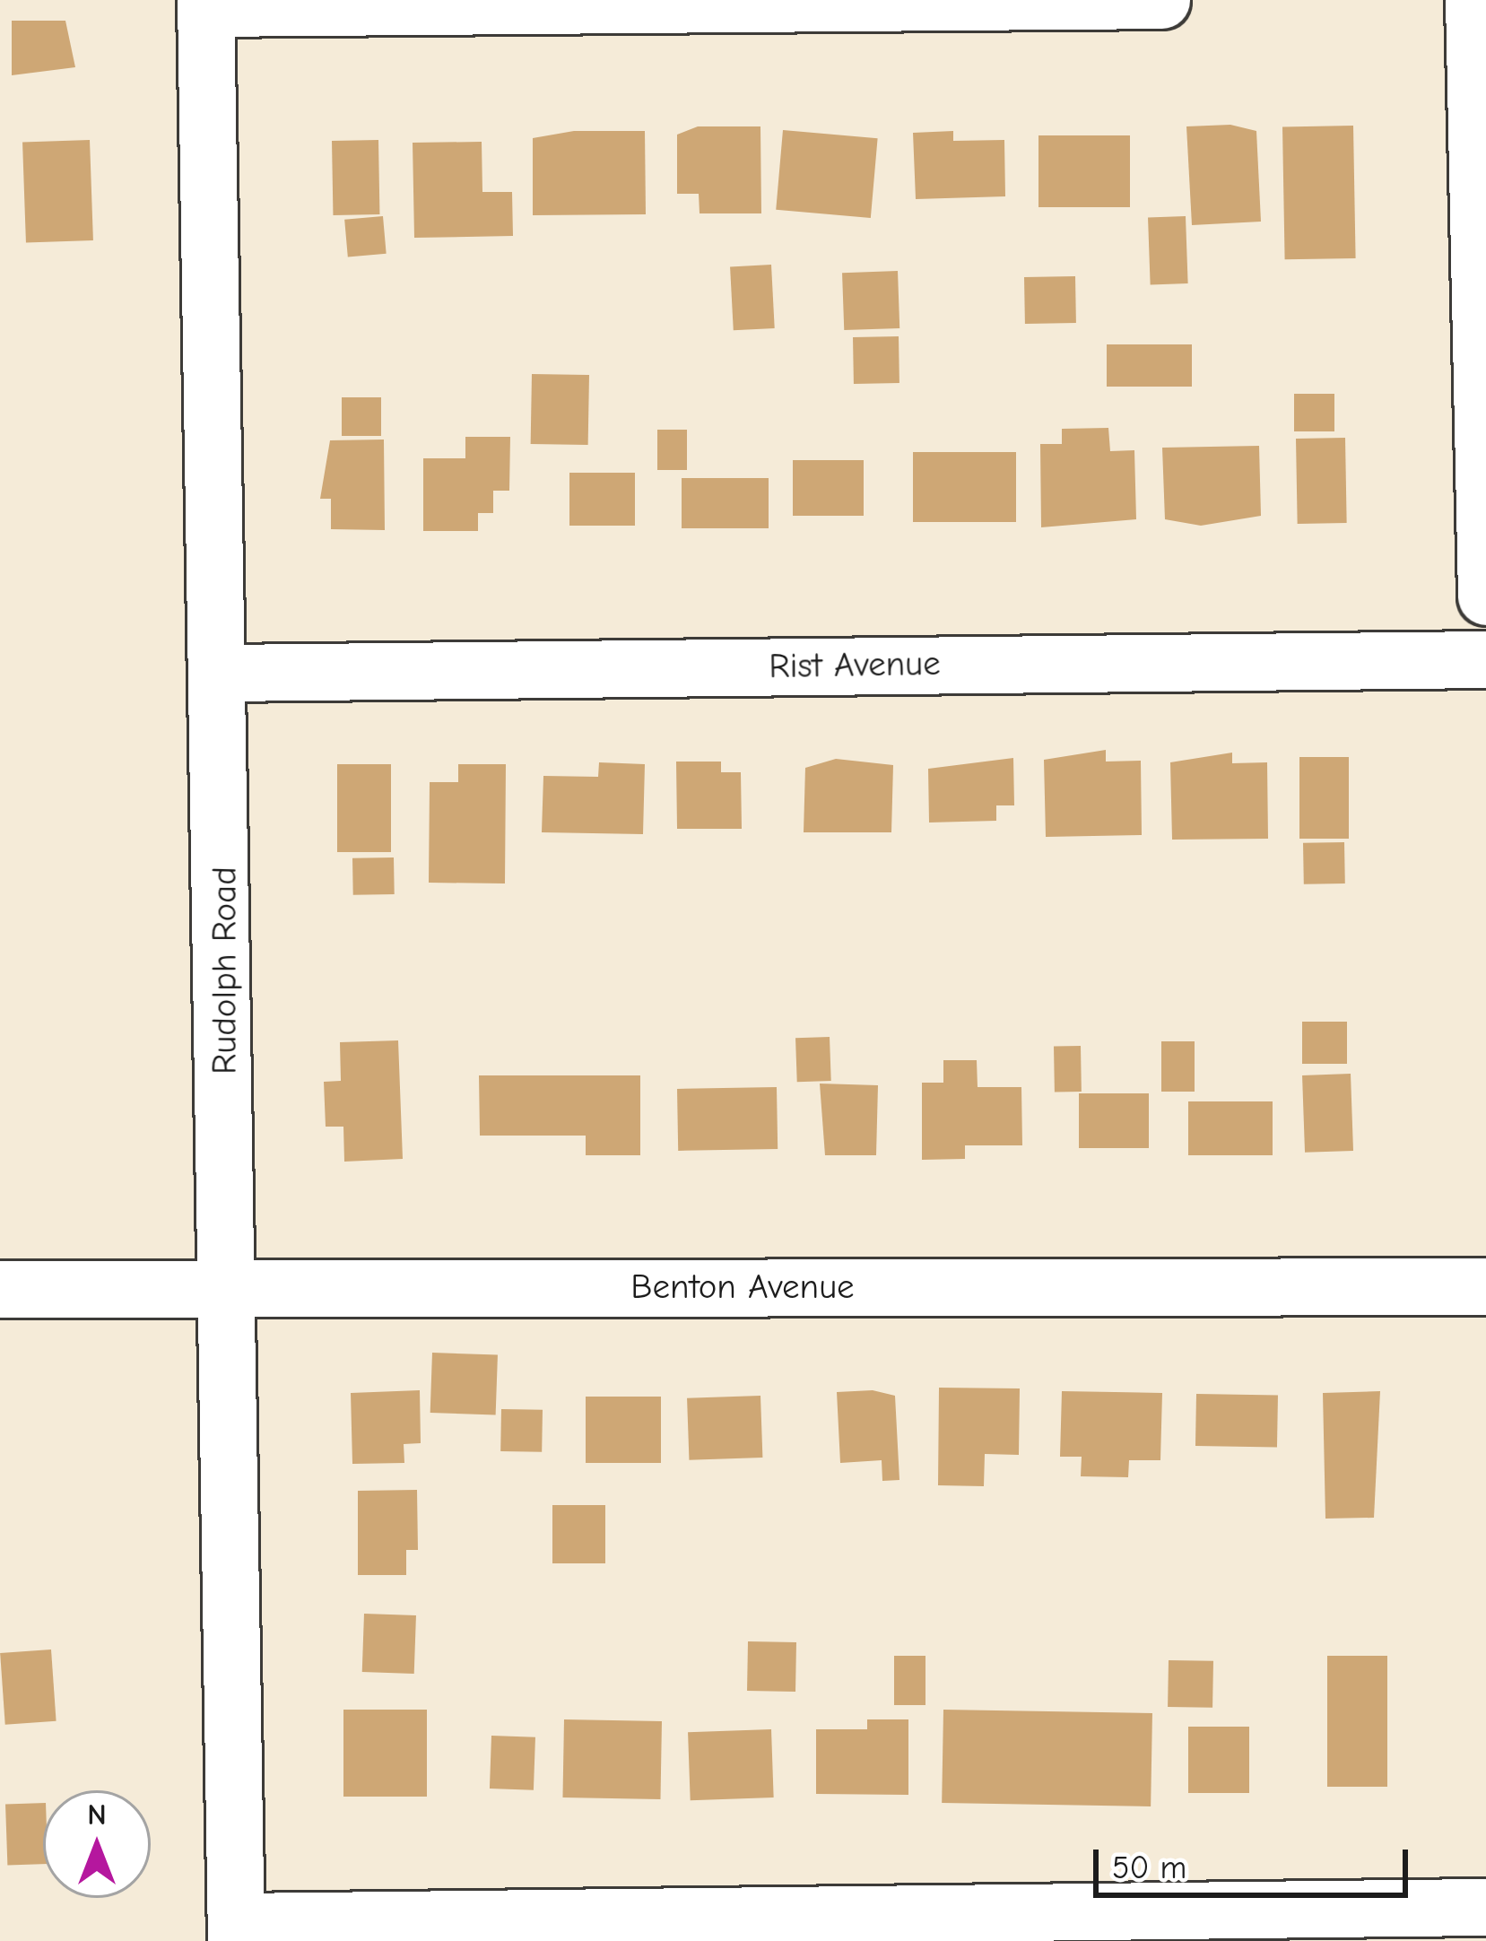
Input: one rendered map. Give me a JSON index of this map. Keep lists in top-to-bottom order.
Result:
{
  "streets": {
    "street": ["Rist Avenue", "Rudolph Road", "Benton Avenue"]
  },
  "crossings": [
    ["Rist Avenue", "Rudolph Road"],
    ["Rudolph Road", "Benton Avenue"]
  ],
  "scale_bar": "50 m",
  "north": "top"
}
